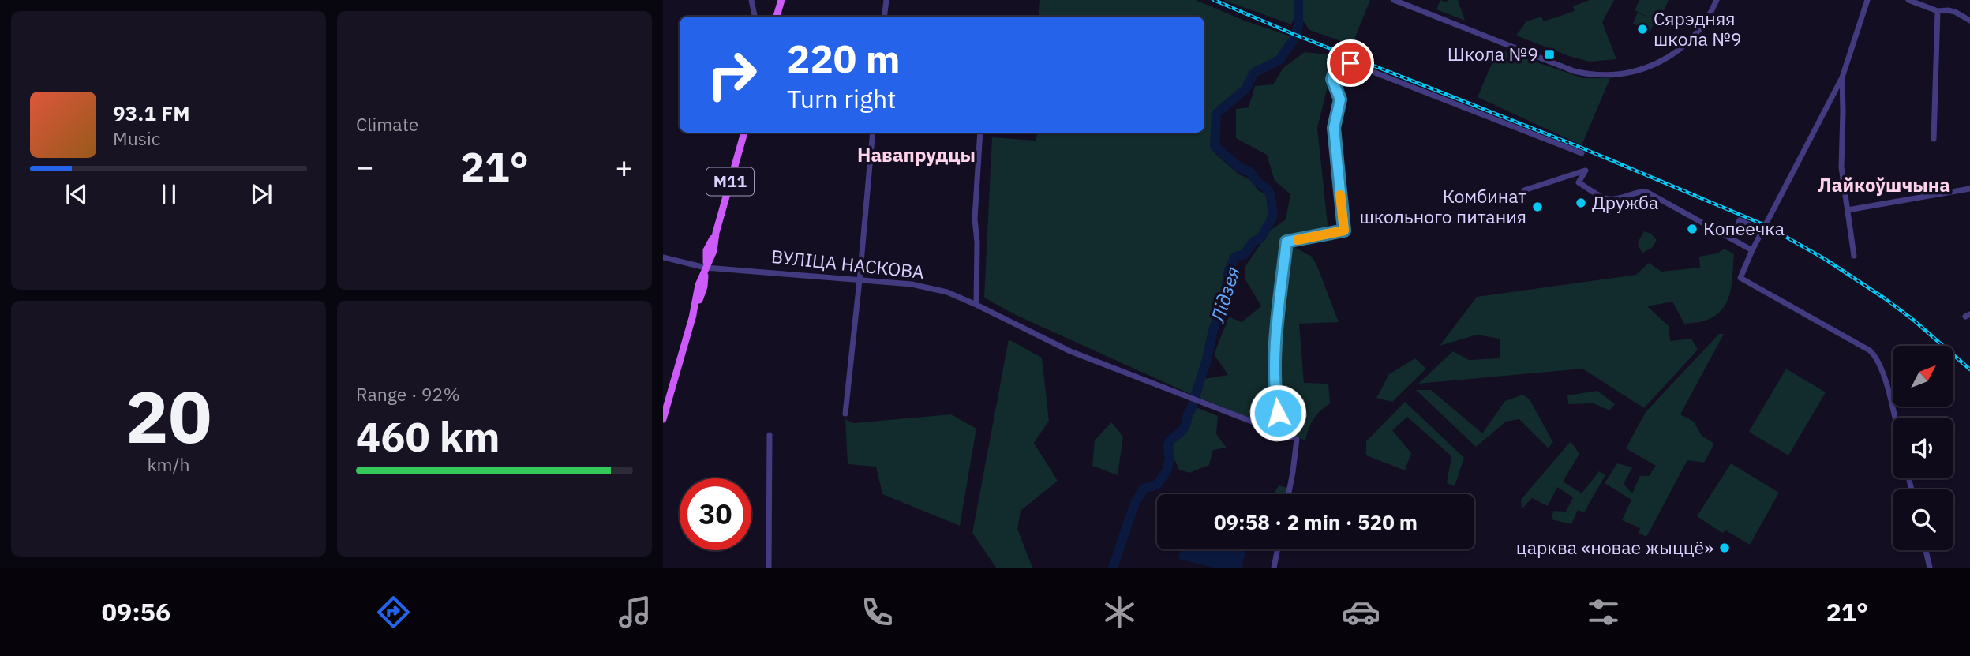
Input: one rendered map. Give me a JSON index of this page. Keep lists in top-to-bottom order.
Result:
{
  "streets": {
    "main road": ["М11"],
    "street": ["ВУЛІЦА НАСКОВА"]
  },
  "crossings": [
    ["М11", "ВУЛІЦА НАСКОВА"]
  ],
  "districts": ["Навапрудцы", "Лайкоўшчына"],
  "water": ["Лідзея"],
  "places": {
    "other": [
      "Сярэдняя школа №9",
      "Дружба",
      "Комбинат школьного питания",
      "Копеечка",
      "царква «новае жыццё»"
    ],
    "transit": ["Школа №9"]
  },
  "north": "top right",
  "page": {
    "tile": [
      "Climate",
      ["20", "km/h"],
      ["Range · 92%", "460 km"]
    ],
    "turn": ["220 m", "Turn right"],
    "song": ["93.1 FM", "Music"],
    "heat": ["−", "21°", "+"],
    "limit": "30",
    "trip": "09:58 · 2 min · 520 m",
    "tabs": ["09:56", "21°"]
  }
}
